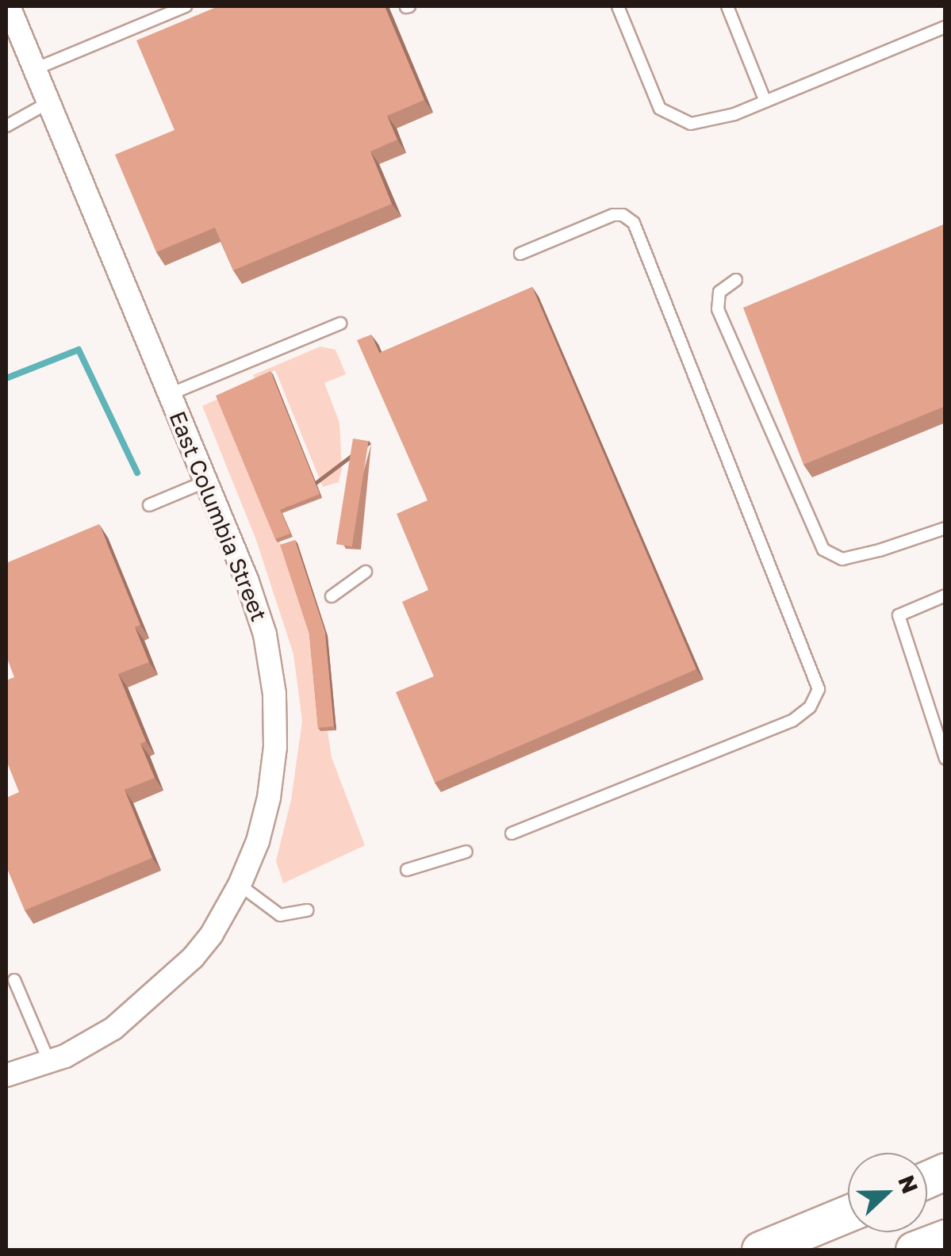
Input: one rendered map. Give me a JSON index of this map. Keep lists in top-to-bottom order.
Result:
{
  "streets": {
    "street": ["East Columbia Street"]
  },
  "north": "right"
}
